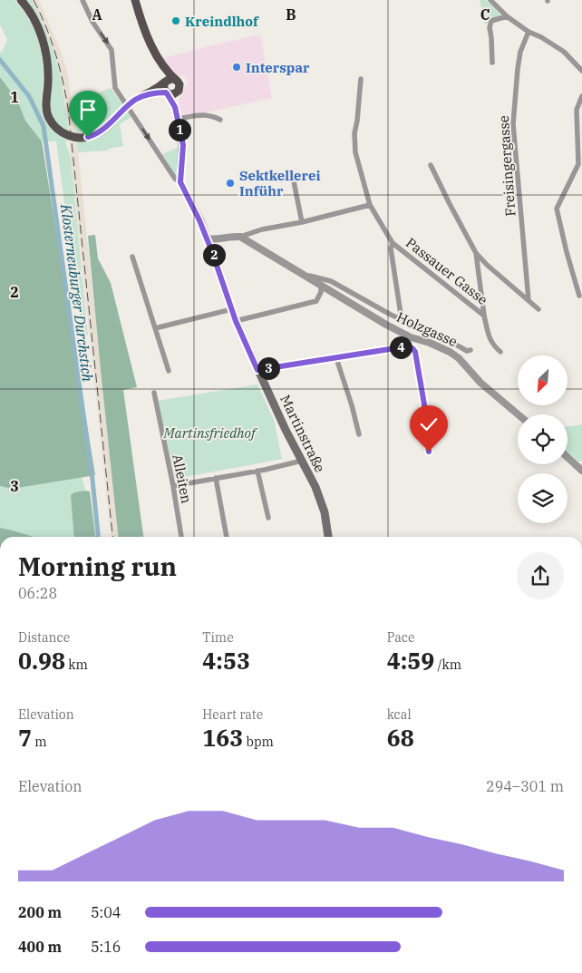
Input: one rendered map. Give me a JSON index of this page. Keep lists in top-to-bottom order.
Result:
{
  "streets": {
    "main road": ["Martinstraße"],
    "street": [
      "Freisingergasse",
      "Passauer Gasse",
      "Holzgasse",
      "Alleiten"
    ]
  },
  "crossings": [
    ["Freisingergasse", "Passauer Gasse"],
    ["Passauer Gasse", "Holzgasse"]
  ],
  "water": ["Klosterneuburger Durchstich"],
  "parks": ["Martinsfriedhof"],
  "places": ["Kreindlhof", "Interspar", "Sektkellerei Inführ"],
  "north": "bottom left",
  "page": {
    "pins": [
      "1",
      "2",
      "4",
      "3"
    ],
    "heading": ["Morning run", "06:28"],
    "stats": [
      ["Distance", "0.98 km"],
      ["Time", "4:53"],
      ["Pace", "4:59 /km"],
      ["Elevation", "7 m"],
      ["Heart rate", "163 bpm"],
      ["kcal", "68"]
    ],
    "chart": ["Elevation", "294–301 m"],
    "list": [
      {
        "name": "200 m",
        "note": "5:04"
      },
      {
        "name": "400 m",
        "note": "5:16"
      }
    ]
  },
  "grid": {
    "columns": ["A", "B", "C"],
    "rows": ["1", "2", "3"]
  }
}
